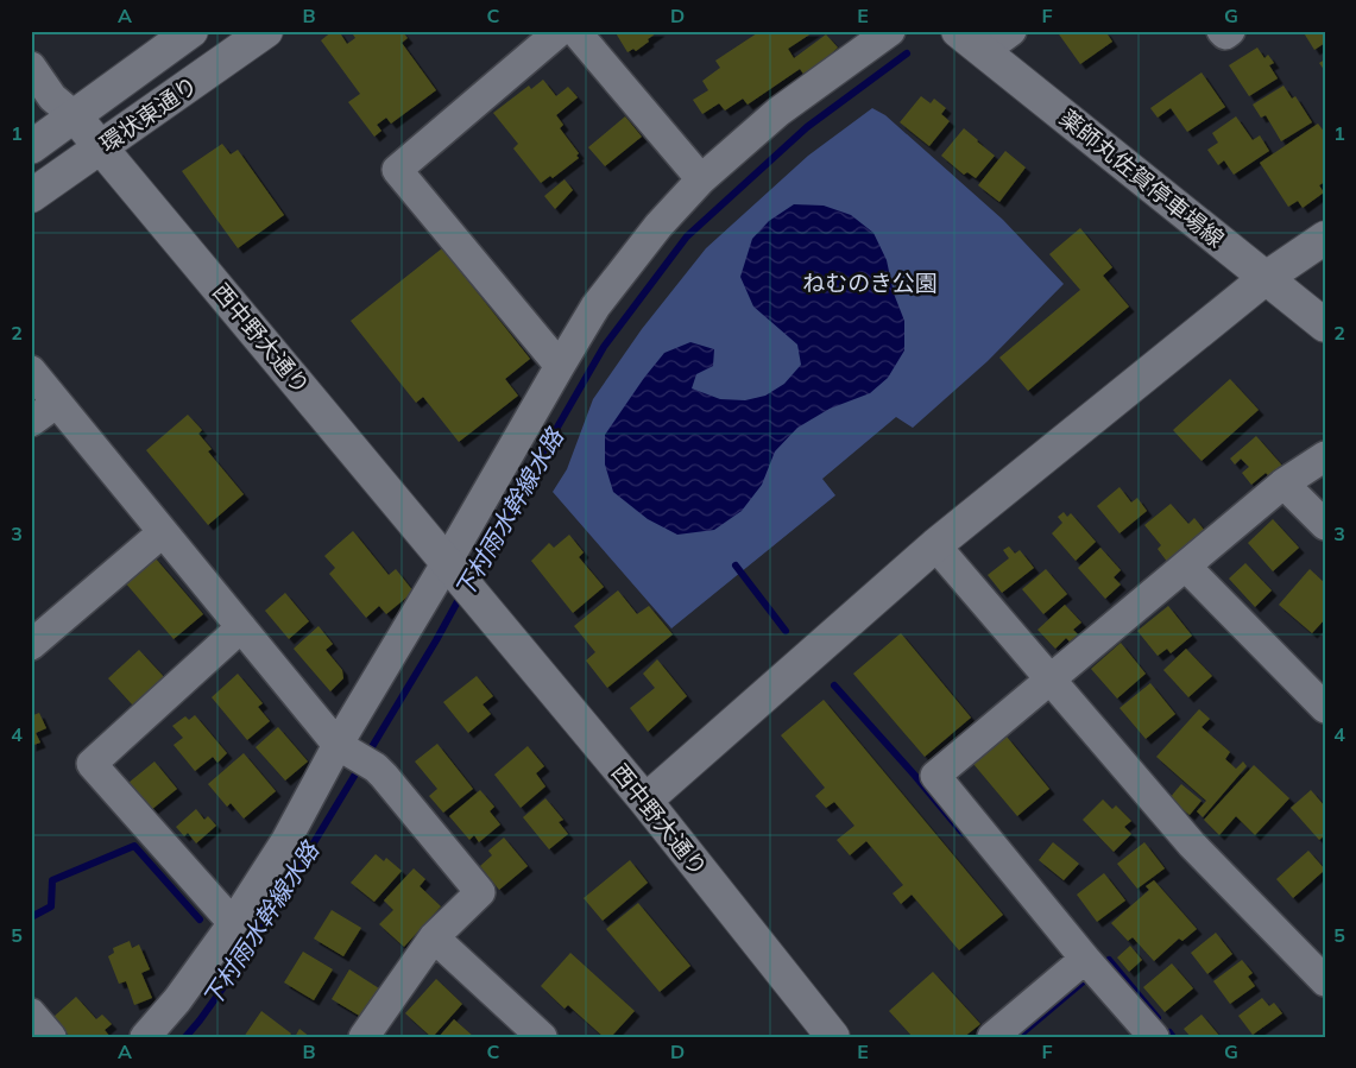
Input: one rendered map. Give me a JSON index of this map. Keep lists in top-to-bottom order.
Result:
{
  "streets": {
    "street": ["環状東通り", "薬師丸佐賀停車場線", "西中野大通り"]
  },
  "crossings": [
    ["環状東通り", "西中野大通り"]
  ],
  "water": ["下村雨水幹線水路"],
  "parks": ["ねむのき公園"],
  "grid": {
    "columns": [
      "A",
      "B",
      "C",
      "D",
      "E",
      "F",
      "G"
    ],
    "rows": [
      "1",
      "2",
      "3",
      "4",
      "5"
    ]
  }
}
